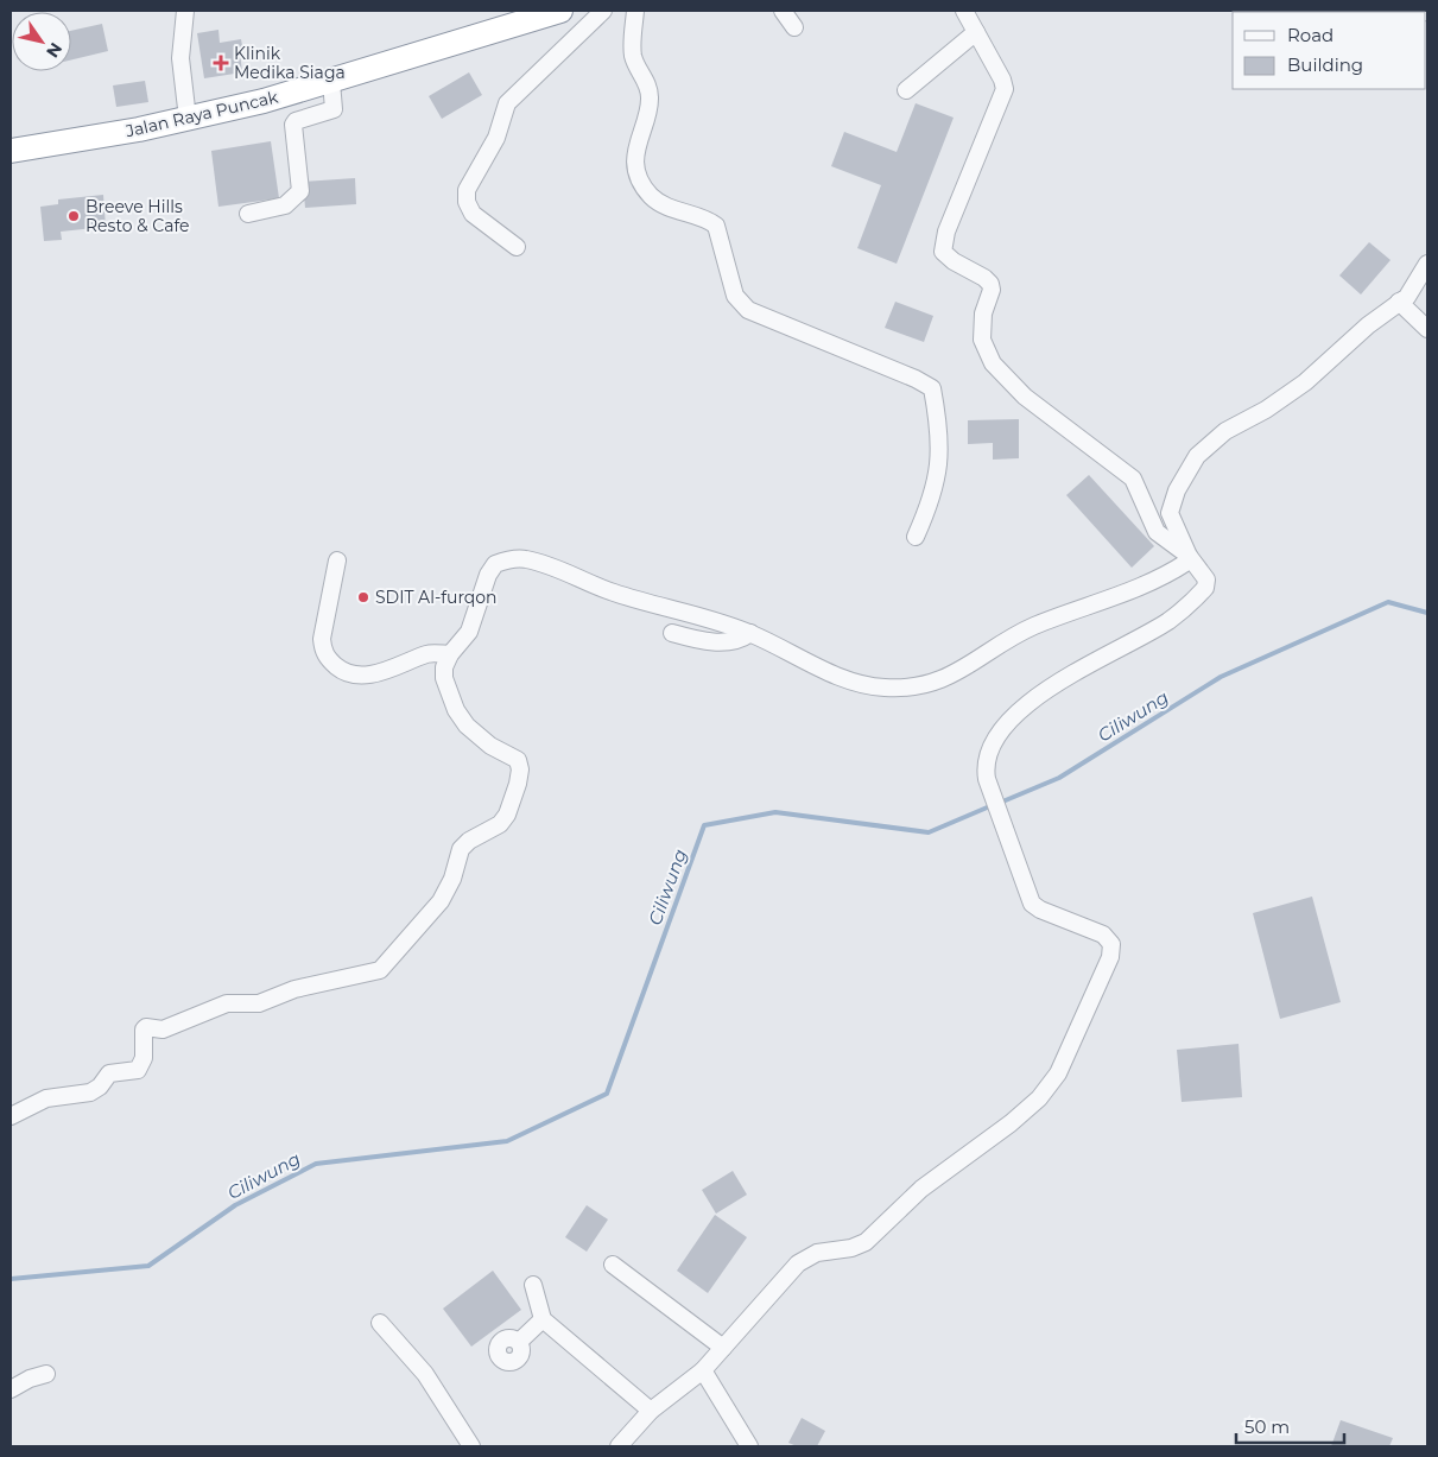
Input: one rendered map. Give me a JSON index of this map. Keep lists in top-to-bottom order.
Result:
{
  "streets": {
    "highway": ["Jalan Raya Puncak"]
  },
  "water": ["Ciliwung"],
  "places": {
    "health": ["Klinik Medika Siaga"],
    "other": ["Breeve Hills Resto & Cafe", "SDIT Al-furqon"]
  },
  "legend": ["Road", "Building"],
  "scale_bar": "50 m",
  "north": "bottom right"
}
